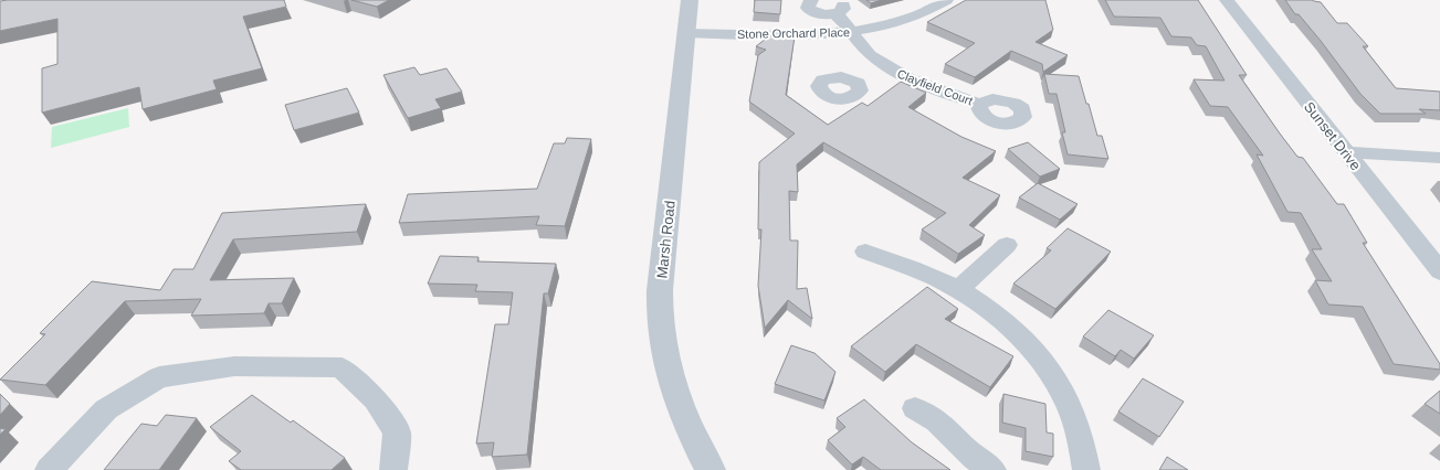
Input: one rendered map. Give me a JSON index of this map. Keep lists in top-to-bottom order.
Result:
{
  "streets": {
    "street": [
      "Stone Orchard Place",
      "Clayfield Court",
      "Sunset Drive",
      "Marsh Road"
    ]
  },
  "crossings": [
    ["Stone Orchard Place", "Clayfield Court"],
    ["Stone Orchard Place", "Marsh Road"]
  ]
}
